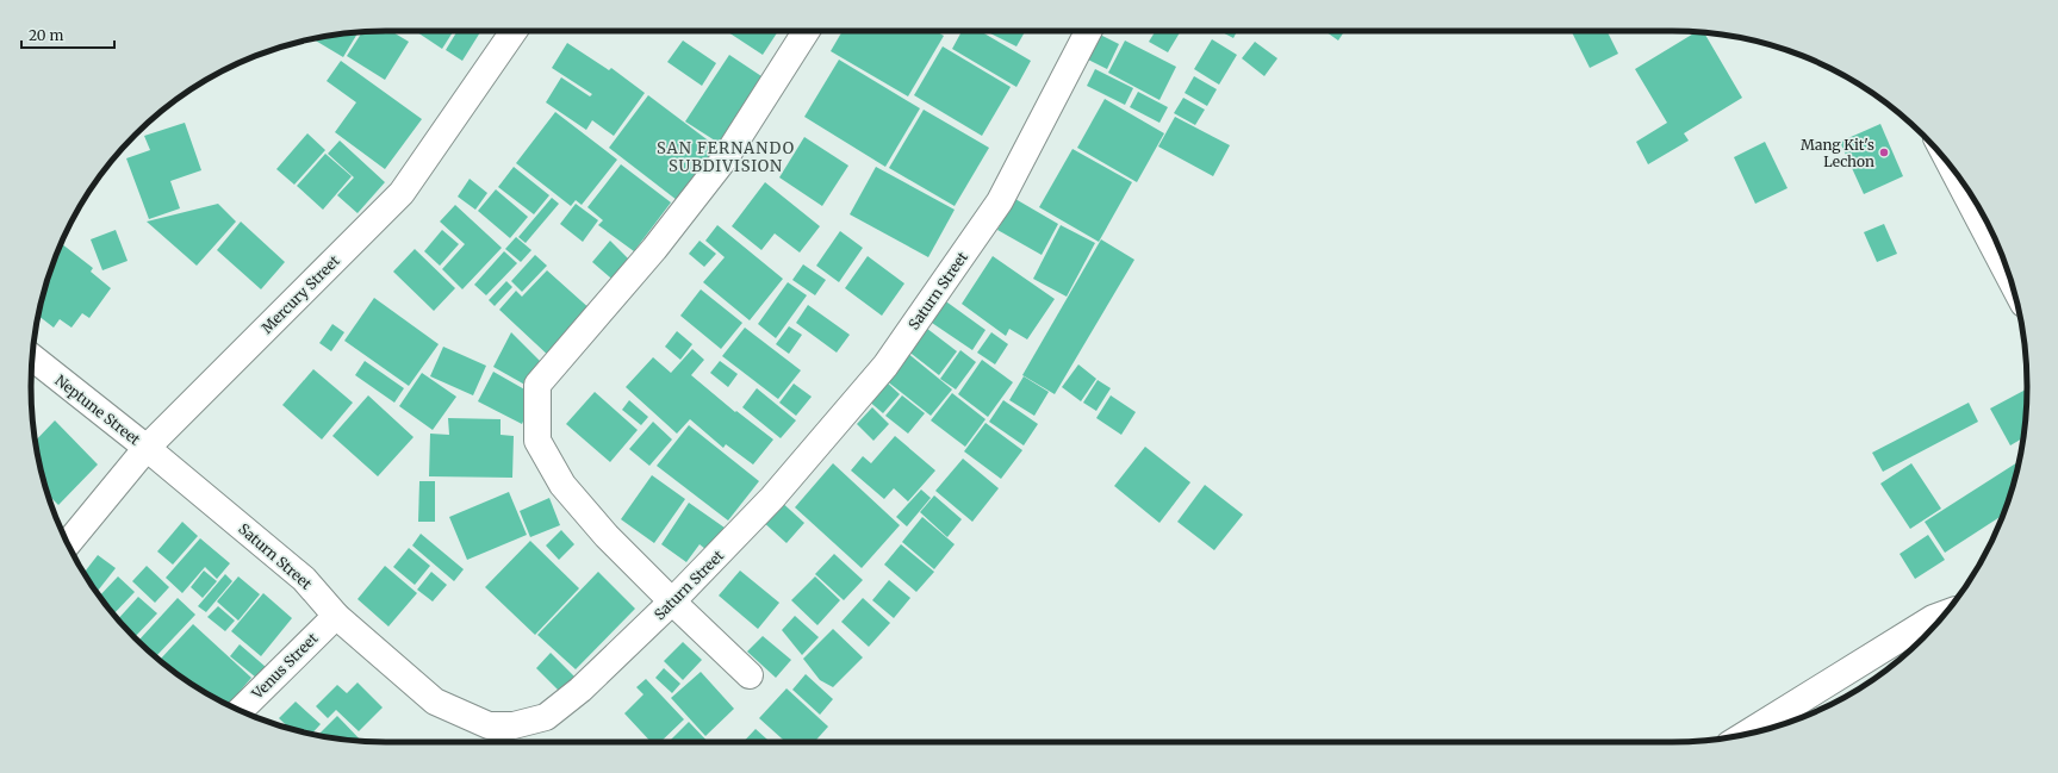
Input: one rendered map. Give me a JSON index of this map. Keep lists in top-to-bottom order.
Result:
{
  "streets": {
    "street": [
      "Saturn Street",
      "Mercury Street",
      "Neptune Street",
      "Venus Street"
    ]
  },
  "crossings": [
    ["Saturn Street", "Mercury Street"],
    ["Saturn Street", "Neptune Street"],
    ["Saturn Street", "Venus Street"],
    ["Mercury Street", "Neptune Street"]
  ],
  "districts": ["SAN FERNANDO SUBDIVISION"],
  "places": ["Mang Kit's Lechon"],
  "scale_bar": "20 m"
}
